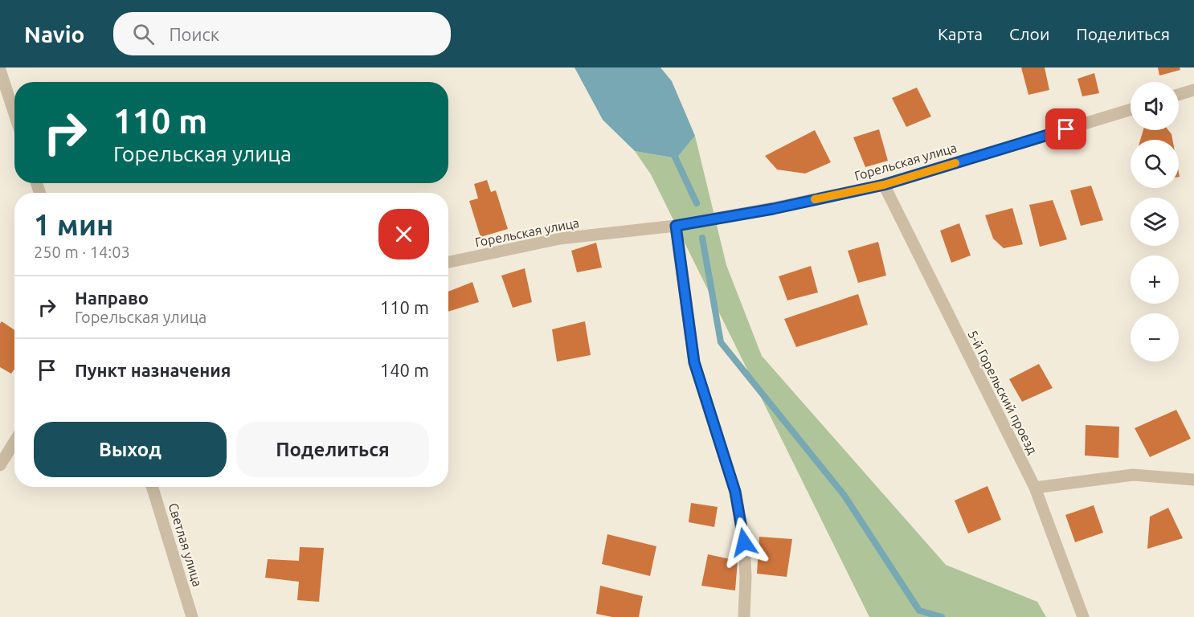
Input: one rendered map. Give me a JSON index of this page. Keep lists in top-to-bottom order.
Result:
{
  "streets": {
    "street": ["Горельская улица", "5-й Горельский проезд", "Светлая улица"]
  },
  "crossings": [
    ["Горельская улица", "5-й Горельский проезд"]
  ],
  "page": {
    "header": "Navio",
    "search": "Поиск",
    "nav": ["Карта", "Слои", "Поделиться"],
    "map_buttons": ["+", "−"],
    "turn": ["110 m", "Горельская улица"],
    "heading": ["1 мин", "250 m · 14:03"],
    "list": [
      {
        "name": "Направо",
        "note": "Горельская улица",
        "value": "110 m"
      },
      {
        "name": "Пункт назначения",
        "value": "140 m"
      }
    ],
    "buttons": ["Выход", "Поделиться"]
  }
}
